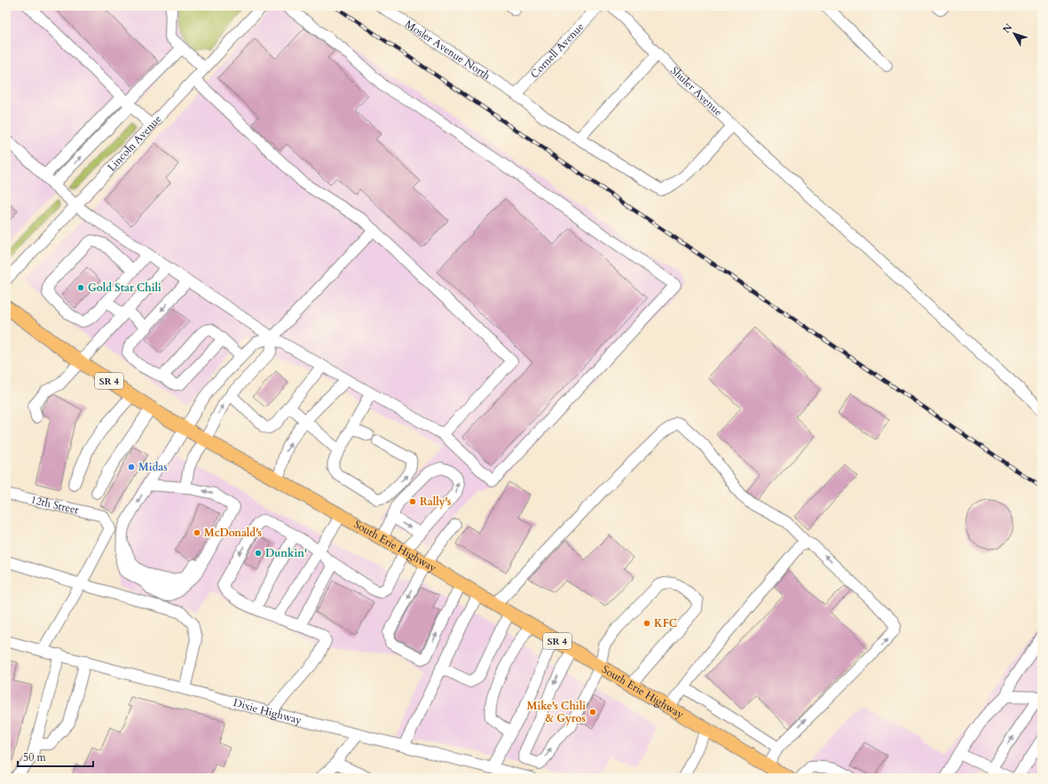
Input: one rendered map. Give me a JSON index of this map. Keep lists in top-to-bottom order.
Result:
{
  "streets": {
    "main road": ["SR 4", "South Erie Highway"],
    "street": [
      "Mosler Avenue North",
      "Cornell Avenue",
      "Shuler Avenue",
      "Lincoln Avenue",
      "12th Street",
      "Dixie Highway"
    ]
  },
  "crossings": [
    ["Mosler Avenue North", "Cornell Avenue"],
    ["Mosler Avenue North", "Shuler Avenue"]
  ],
  "places": [
    "Gold Star Chili",
    "Midas",
    "Rally's",
    "McDonald's",
    "Dunkin'",
    "KFC",
    "Mike's Chili & Gyros"
  ],
  "scale_bar": "50 m",
  "north": "top left"
}
